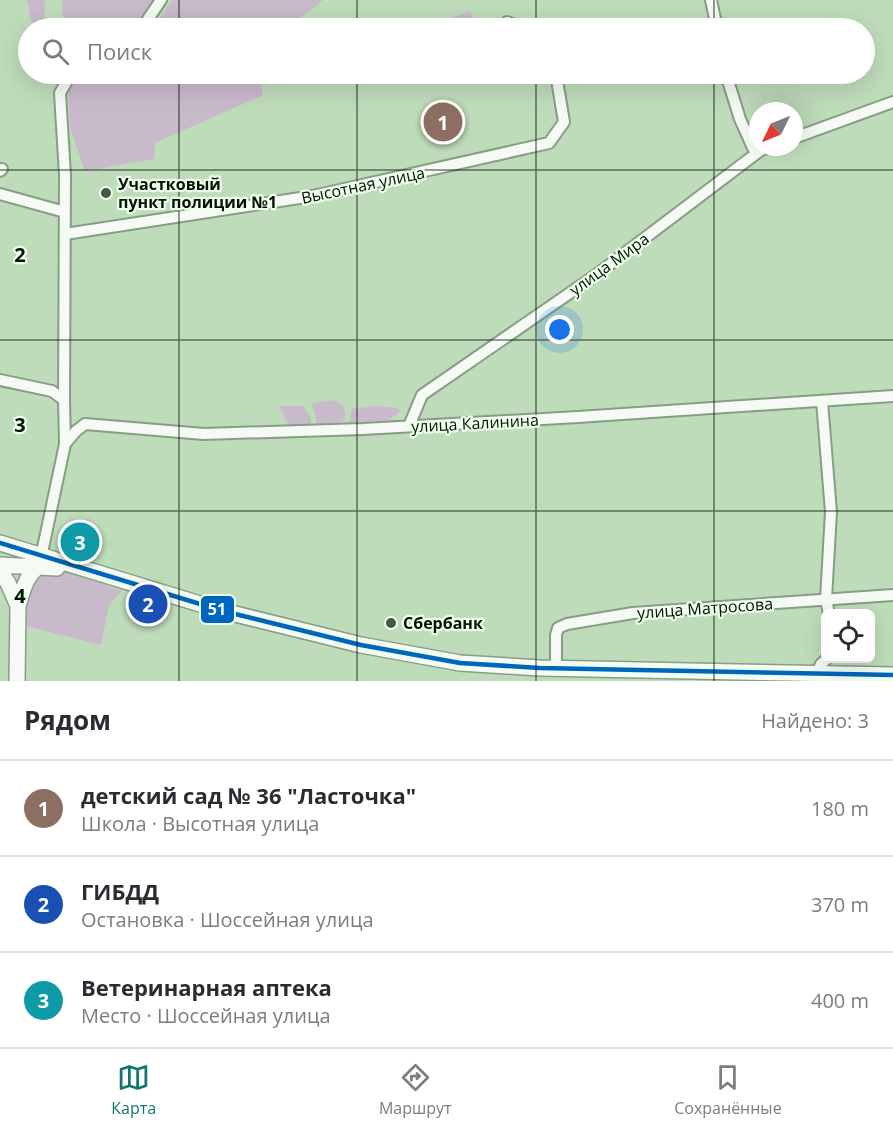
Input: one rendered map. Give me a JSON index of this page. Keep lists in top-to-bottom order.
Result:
{
  "streets": {
    "street": [
      "Высотная улица",
      "улица Мира",
      "улица Калинина",
      "улица Матросова"
    ]
  },
  "crossings": [
    ["улица Мира", "улица Калинина"]
  ],
  "places": ["Участковый пункт полиции №1", "Сбербанк"],
  "lines": ["transit line 51"],
  "north": "bottom left",
  "page": {
    "search": "Поиск",
    "pins": ["1", "3", "2"],
    "heading": ["Рядом", "Найдено: 3"],
    "list": [
      {
        "mark": "1",
        "name": "детский сад № 36 \"Ласточка\"",
        "note": "Школа · Высотная улица",
        "value": "180 m"
      },
      {
        "mark": "2",
        "name": "ГИБДД",
        "note": "Остановка · Шоссейная улица",
        "value": "370 m"
      },
      {
        "mark": "3",
        "name": "Ветеринарная аптека",
        "note": "Место · Шоссейная улица",
        "value": "400 m"
      }
    ],
    "nav": ["Карта", "Маршрут", "Сохранённые"]
  },
  "grid": {
    "rows": ["2", "3", "4"]
  }
}
